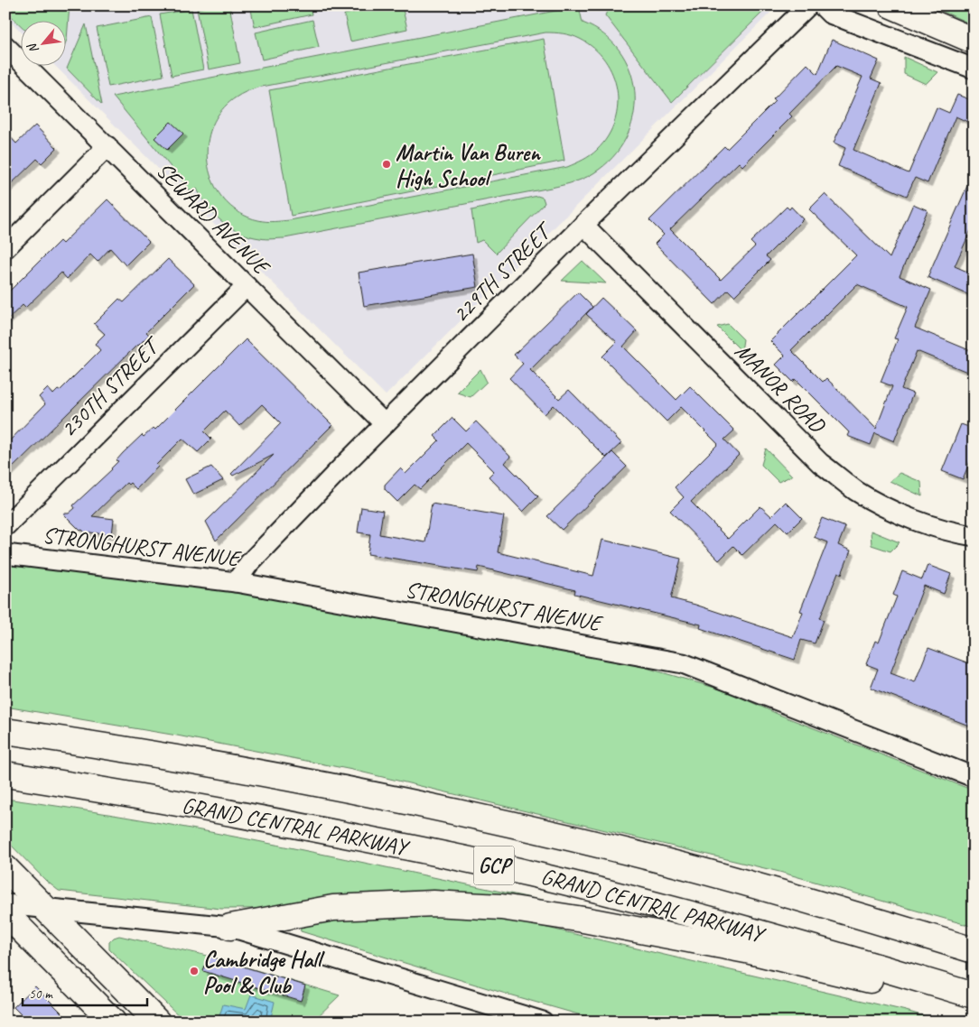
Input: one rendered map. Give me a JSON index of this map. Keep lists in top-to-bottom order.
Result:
{
  "streets": {
    "main road": ["GRAND CENTRAL PARKWAY", "GCP"],
    "street": [
      "SEWARD AVENUE",
      "229TH STREET",
      "MANOR ROAD",
      "230TH STREET",
      "STRONGHURST AVENUE"
    ]
  },
  "crossings": [
    ["SEWARD AVENUE", "229TH STREET"],
    ["SEWARD AVENUE", "230TH STREET"],
    ["229TH STREET", "MANOR ROAD"],
    ["229TH STREET", "STRONGHURST AVENUE"]
  ],
  "places": ["Martin Van Buren High School", "Cambridge Hall Pool & Club"],
  "scale_bar": "50 m",
  "north": "bottom left"
}
